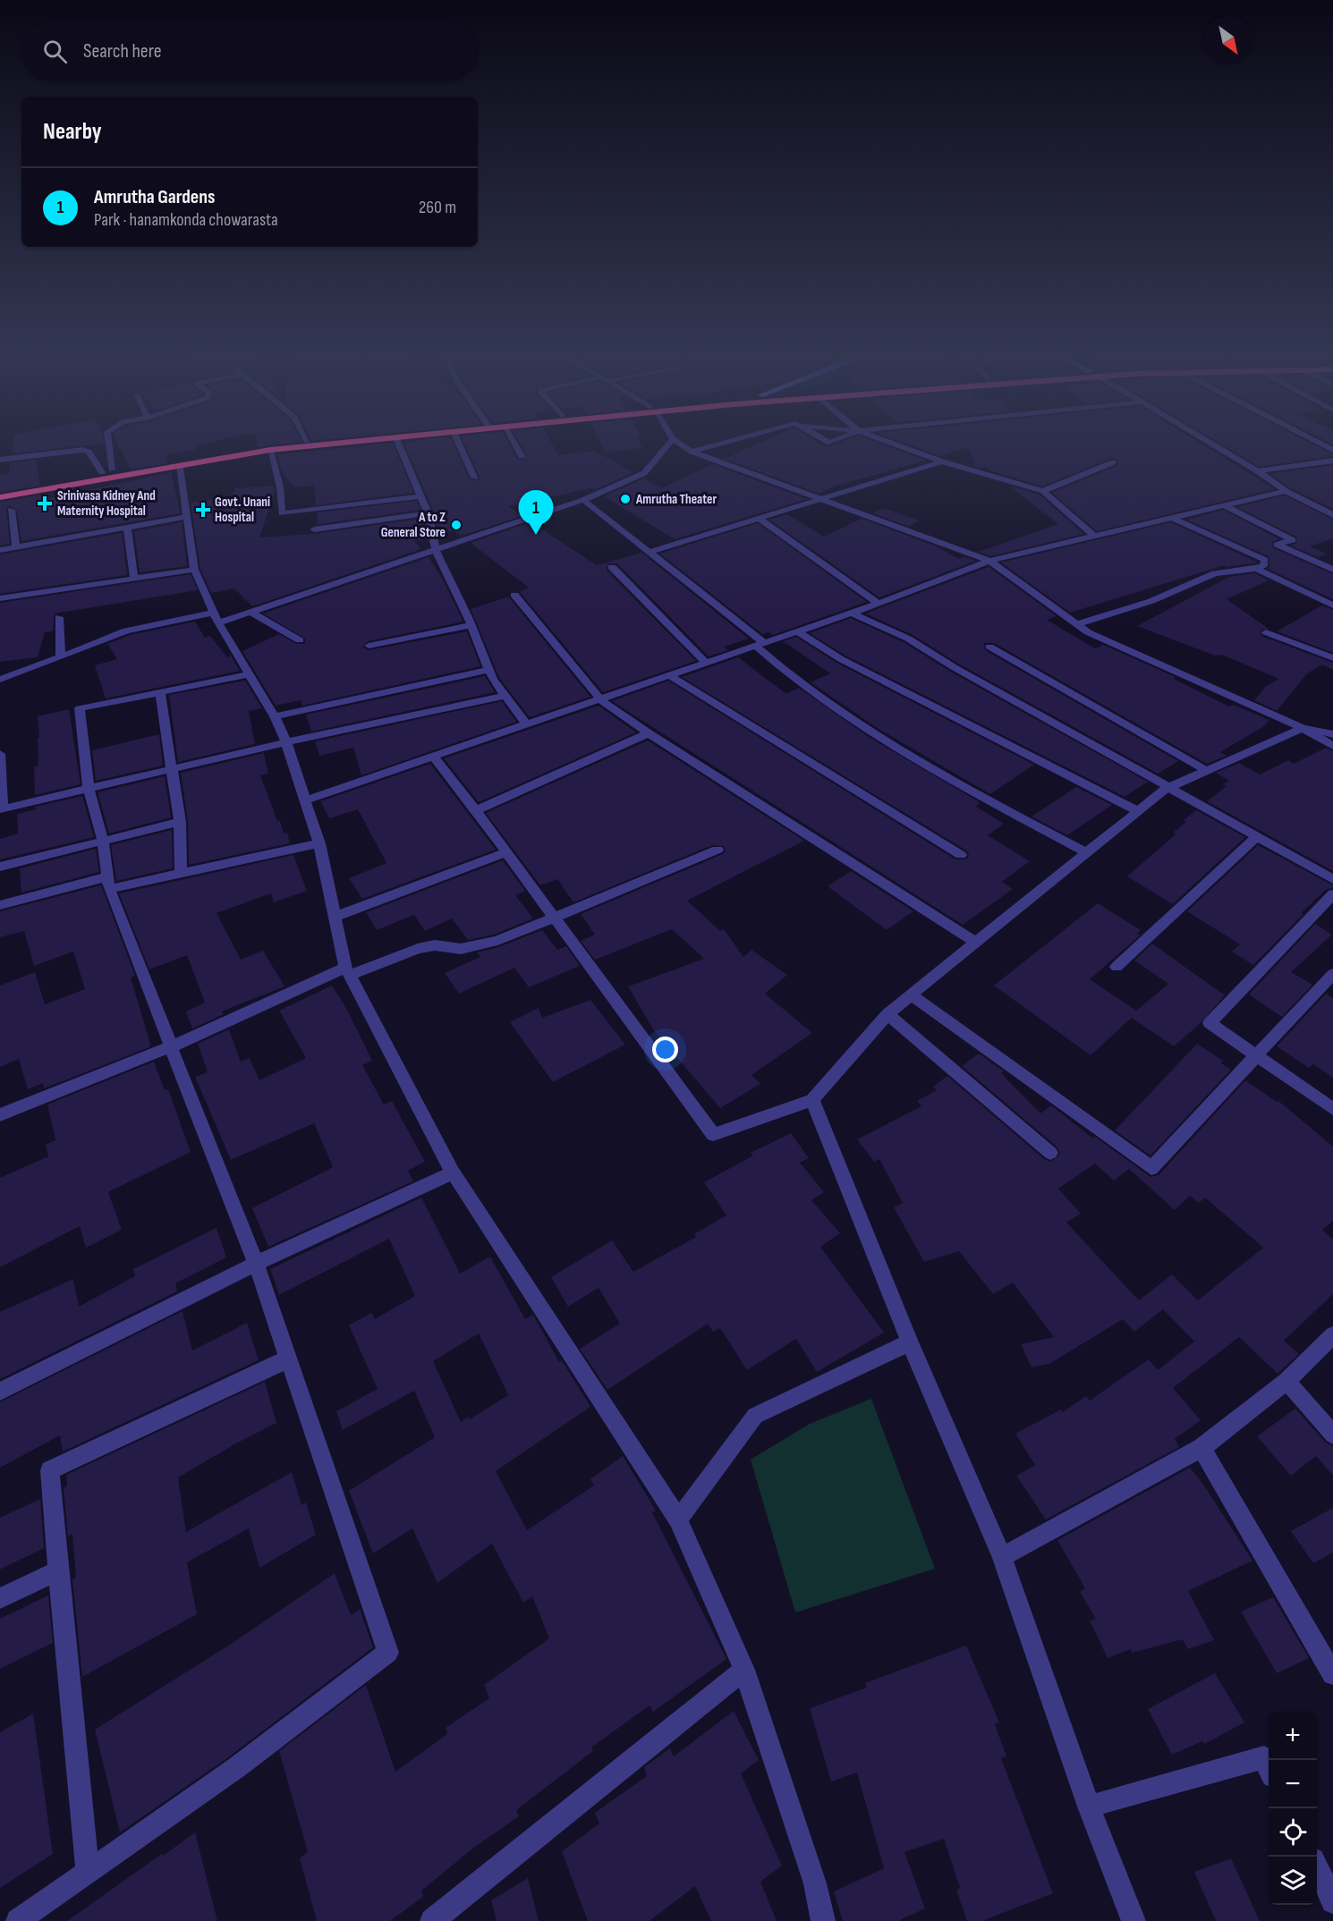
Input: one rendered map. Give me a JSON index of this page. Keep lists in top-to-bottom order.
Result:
{
  "places": {
    "other": ["Amrutha Theater", "A to Z General Store"],
    "health": ["Srinivasa Kidney And Maternity Hospital", "Govt. Unani Hospital"]
  },
  "north": "bottom right",
  "page": {
    "search": "Search here",
    "heading": "Nearby",
    "list": [
      {
        "mark": "1",
        "name": "Amrutha Gardens",
        "note": "Park · hanamkonda chowarasta",
        "value": "260 m"
      }
    ],
    "pins": "1",
    "map_buttons": ["+", "−"]
  }
}
